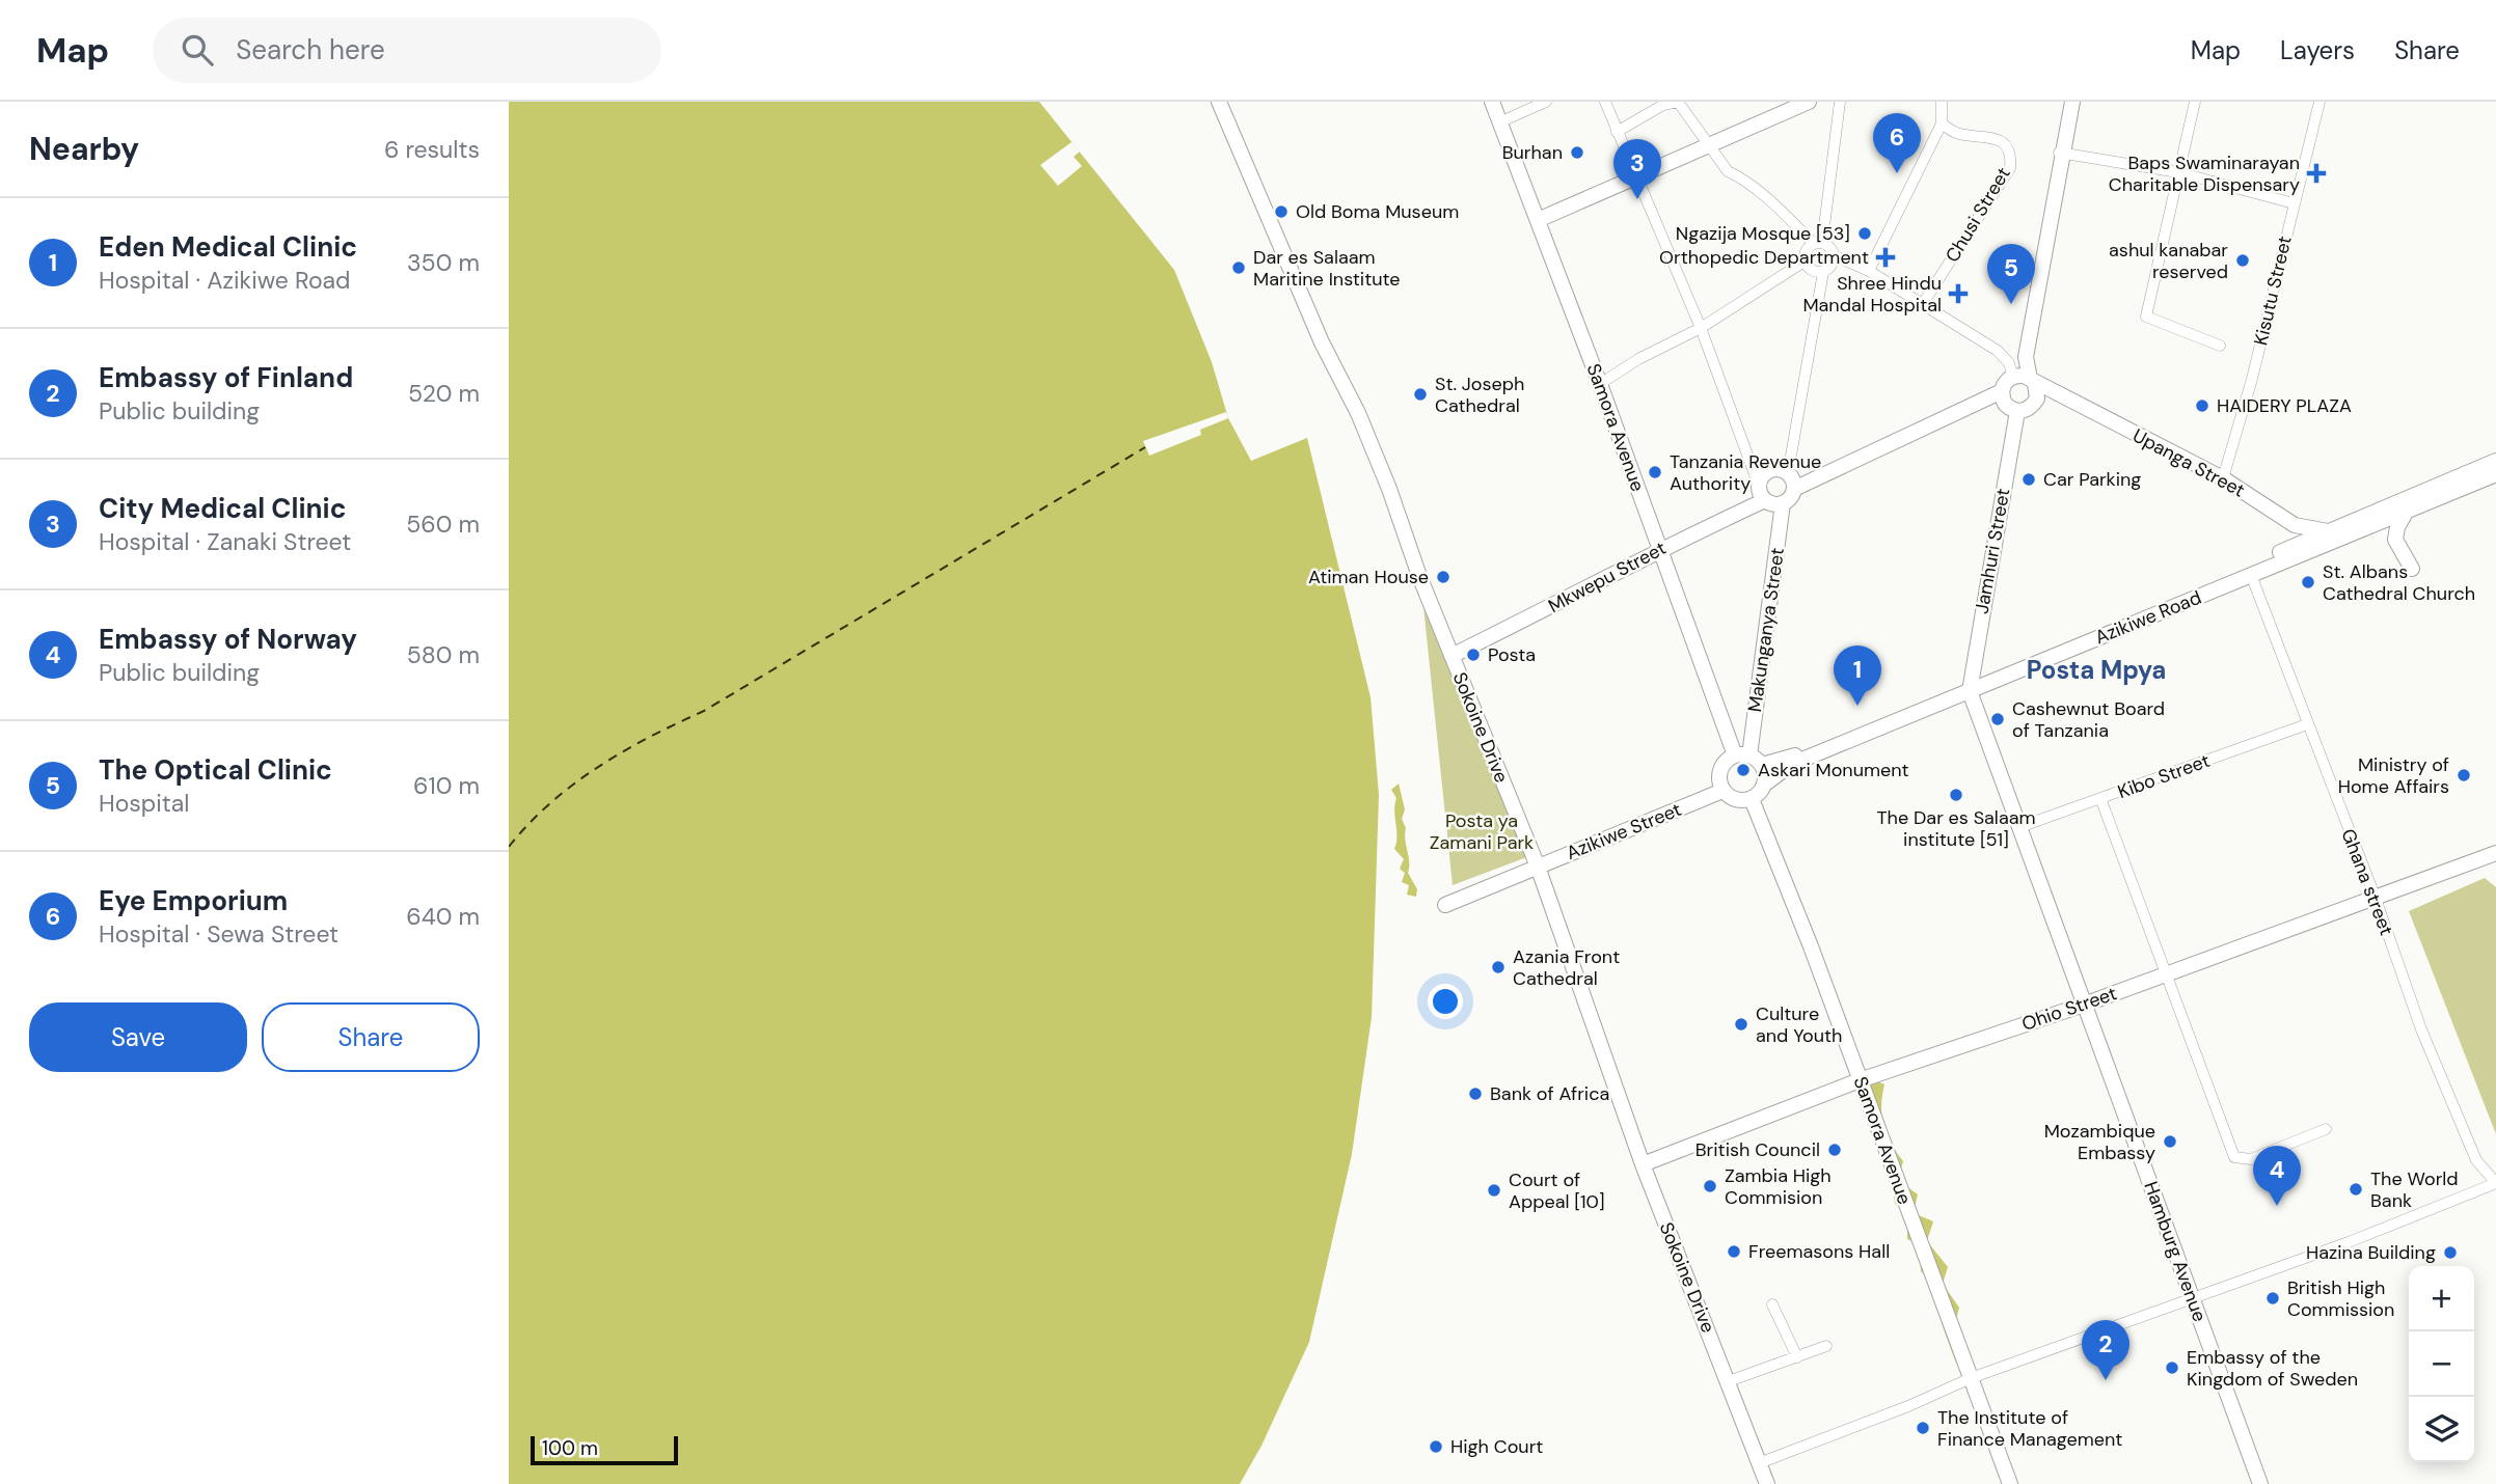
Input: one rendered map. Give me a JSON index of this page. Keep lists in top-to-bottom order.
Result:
{
  "streets": {
    "street": [
      "Chusi Street",
      "Kisutu Street",
      "Samora Avenue",
      "Upanga Street",
      "Jamhuri Street",
      "Mkwepu Street",
      "Azikiwe Road",
      "Makunganya Street",
      "Sokoine Drive",
      "Kibo Street",
      "Azikiwe Street",
      "Ghana street",
      "Ohio Street",
      "Hamburg Avenue"
    ]
  },
  "crossings": [
    ["Kisutu Street", "Upanga Street"],
    ["Samora Avenue", "Mkwepu Street"],
    ["Samora Avenue", "Azikiwe Road"],
    ["Samora Avenue", "Makunganya Street"],
    ["Samora Avenue", "Azikiwe Street"],
    ["Samora Avenue", "Ohio Street"],
    ["Upanga Street", "Azikiwe Road"],
    ["Jamhuri Street", "Azikiwe Road"],
    ["Jamhuri Street", "Hamburg Avenue"],
    ["Mkwepu Street", "Makunganya Street"],
    ["Mkwepu Street", "Sokoine Drive"],
    ["Azikiwe Road", "Makunganya Street"],
    ["Azikiwe Road", "Azikiwe Street"],
    ["Azikiwe Road", "Ghana street"],
    ["Azikiwe Road", "Hamburg Avenue"],
    ["Makunganya Street", "Azikiwe Street"],
    ["Sokoine Drive", "Azikiwe Street"],
    ["Sokoine Drive", "Ohio Street"],
    ["Kibo Street", "Ghana street"],
    ["Kibo Street", "Hamburg Avenue"],
    ["Ghana street", "Ohio Street"],
    ["Ohio Street", "Hamburg Avenue"]
  ],
  "districts": ["Posta Mpya"],
  "parks": ["Posta ya Zamani Park"],
  "places": {
    "other": [
      "Burhan",
      "Old Boma Museum",
      "Ngazija Mosque [53]",
      "ashul kanabar reserved",
      "Dar es Salaam Maritine Institute",
      "St. Joseph Cathedral",
      "HAIDERY PLAZA",
      "Tanzania Revenue Authority",
      "Car Parking",
      "Atiman House",
      "St. Albans Cathedral Church",
      "Posta",
      "Cashewnut Board of Tanzania",
      "Askari Monument",
      "Ministry of Home Affairs",
      "The Dar es Salaam institute [51]",
      "Azania Front Cathedral",
      "Culture and Youth",
      "Bank of Africa",
      "Mozambique Embassy",
      "British Council",
      "Zambia High Commision",
      "The World Bank",
      "Court of Appeal [10]",
      "Freemasons Hall",
      "Hazina Building",
      "British High Commission",
      "Embassy of the Kingdom of Sweden",
      "The Institute of Finance Management",
      "High Court"
    ],
    "health": ["Baps Swaminarayan Charitable Dispensary", "Orthopedic Department", "Shree Hindu Mandal Hospital"]
  },
  "scale_bar": "100 m",
  "page": {
    "header": "Map",
    "search": "Search here",
    "nav": ["Map", "Layers", "Share"],
    "heading": ["Nearby", "6 results"],
    "pins": [
      "6",
      "3",
      "5",
      "1",
      "4",
      "2"
    ],
    "list": [
      {
        "mark": "1",
        "name": "Eden Medical Clinic",
        "note": "Hospital · Azikiwe Road",
        "value": "350 m"
      },
      {
        "mark": "2",
        "name": "Embassy of Finland",
        "note": "Public building",
        "value": "520 m"
      },
      {
        "mark": "3",
        "name": "City Medical Clinic",
        "note": "Hospital · Zanaki Street",
        "value": "560 m"
      },
      {
        "mark": "4",
        "name": "Embassy of Norway",
        "note": "Public building",
        "value": "580 m"
      },
      {
        "mark": "5",
        "name": "The Optical Clinic",
        "note": "Hospital",
        "value": "610 m"
      },
      {
        "mark": "6",
        "name": "Eye Emporium",
        "note": "Hospital · Sewa Street",
        "value": "640 m"
      }
    ],
    "buttons": ["Save", "Share"],
    "map_buttons": ["+", "−"],
    "scale": "100 m"
  }
}
